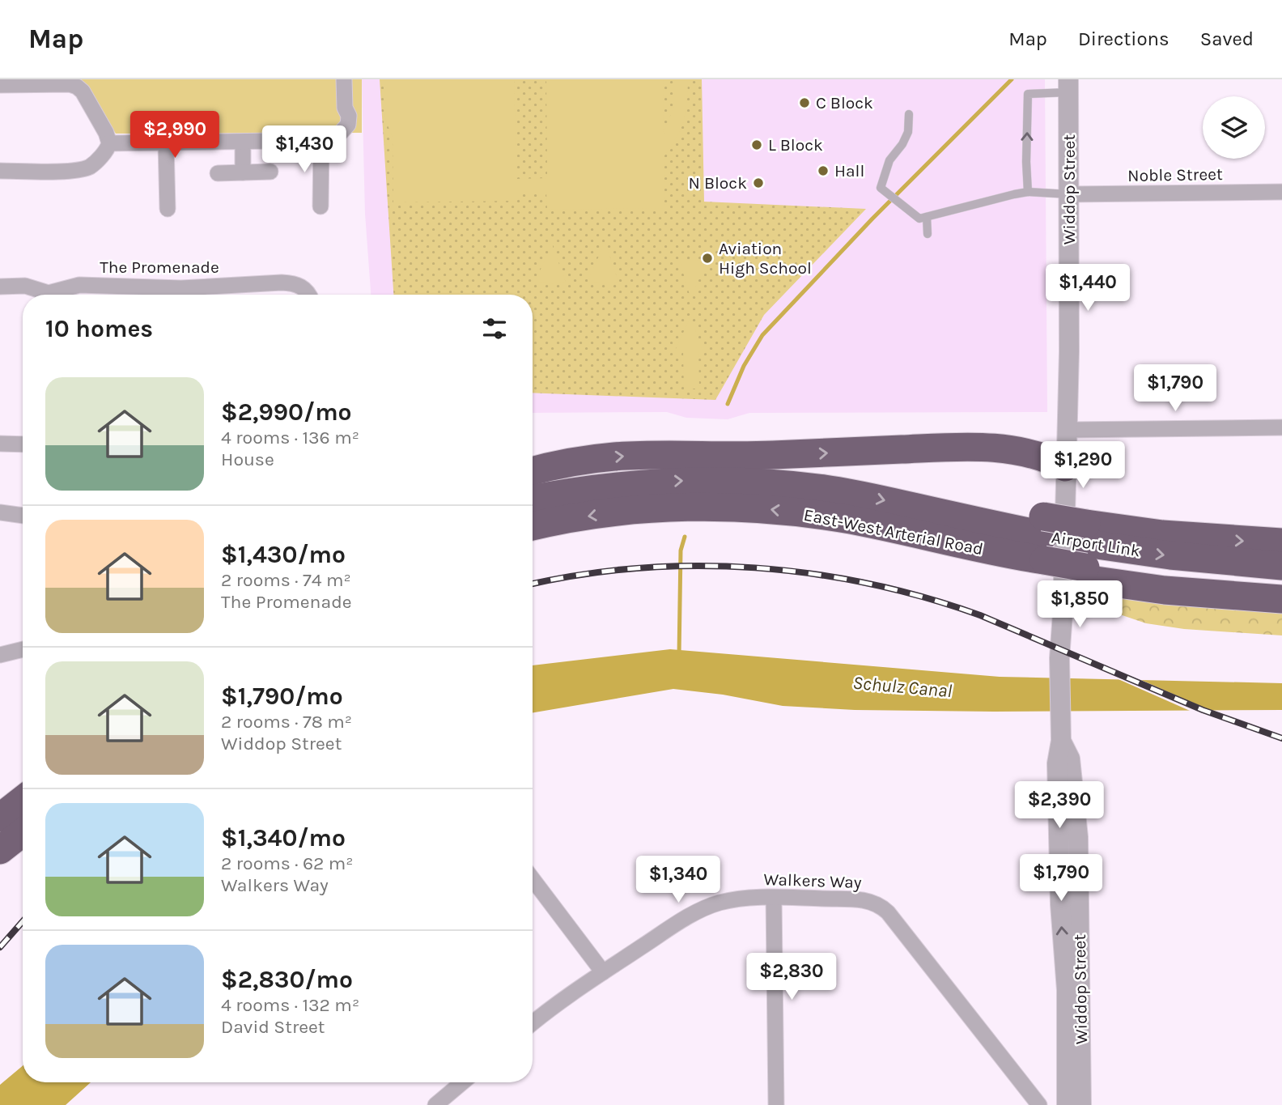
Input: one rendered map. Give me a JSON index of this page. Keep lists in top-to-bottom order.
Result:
{
  "streets": {
    "highway": ["East-West Arterial Road", "Airport Link"],
    "street": [
      "Noble Street",
      "Widdop Street",
      "The Promenade",
      "Walkers Way"
    ]
  },
  "crossings": [
    ["Noble Street", "Widdop Street"],
    ["East-West Arterial Road", "Airport Link"]
  ],
  "water": ["Schulz Canal"],
  "places": [
    "C Block",
    "L Block",
    "Hall",
    "N Block",
    "Aviation High School"
  ],
  "page": {
    "header": "Map",
    "nav": ["Map", "Directions", "Saved"],
    "price": [
      "$2,990",
      "$1,430",
      "$1,440",
      "$1,790",
      "$1,290",
      "$1,850",
      "$2,390",
      "$1,790",
      "$1,340",
      "$2,830"
    ],
    "heading": "10 homes",
    "list": [
      {
        "name": "$2,990/mo",
        "note": "4 rooms · 136 m² · House"
      },
      {
        "name": "$1,430/mo",
        "note": "2 rooms · 74 m² · The Promenade"
      },
      {
        "name": "$1,790/mo",
        "note": "2 rooms · 78 m² · Widdop Street"
      },
      {
        "name": "$1,340/mo",
        "note": "2 rooms · 62 m² · Walkers Way"
      },
      {
        "name": "$2,830/mo",
        "note": "4 rooms · 132 m² · David Street"
      }
    ]
  }
}
